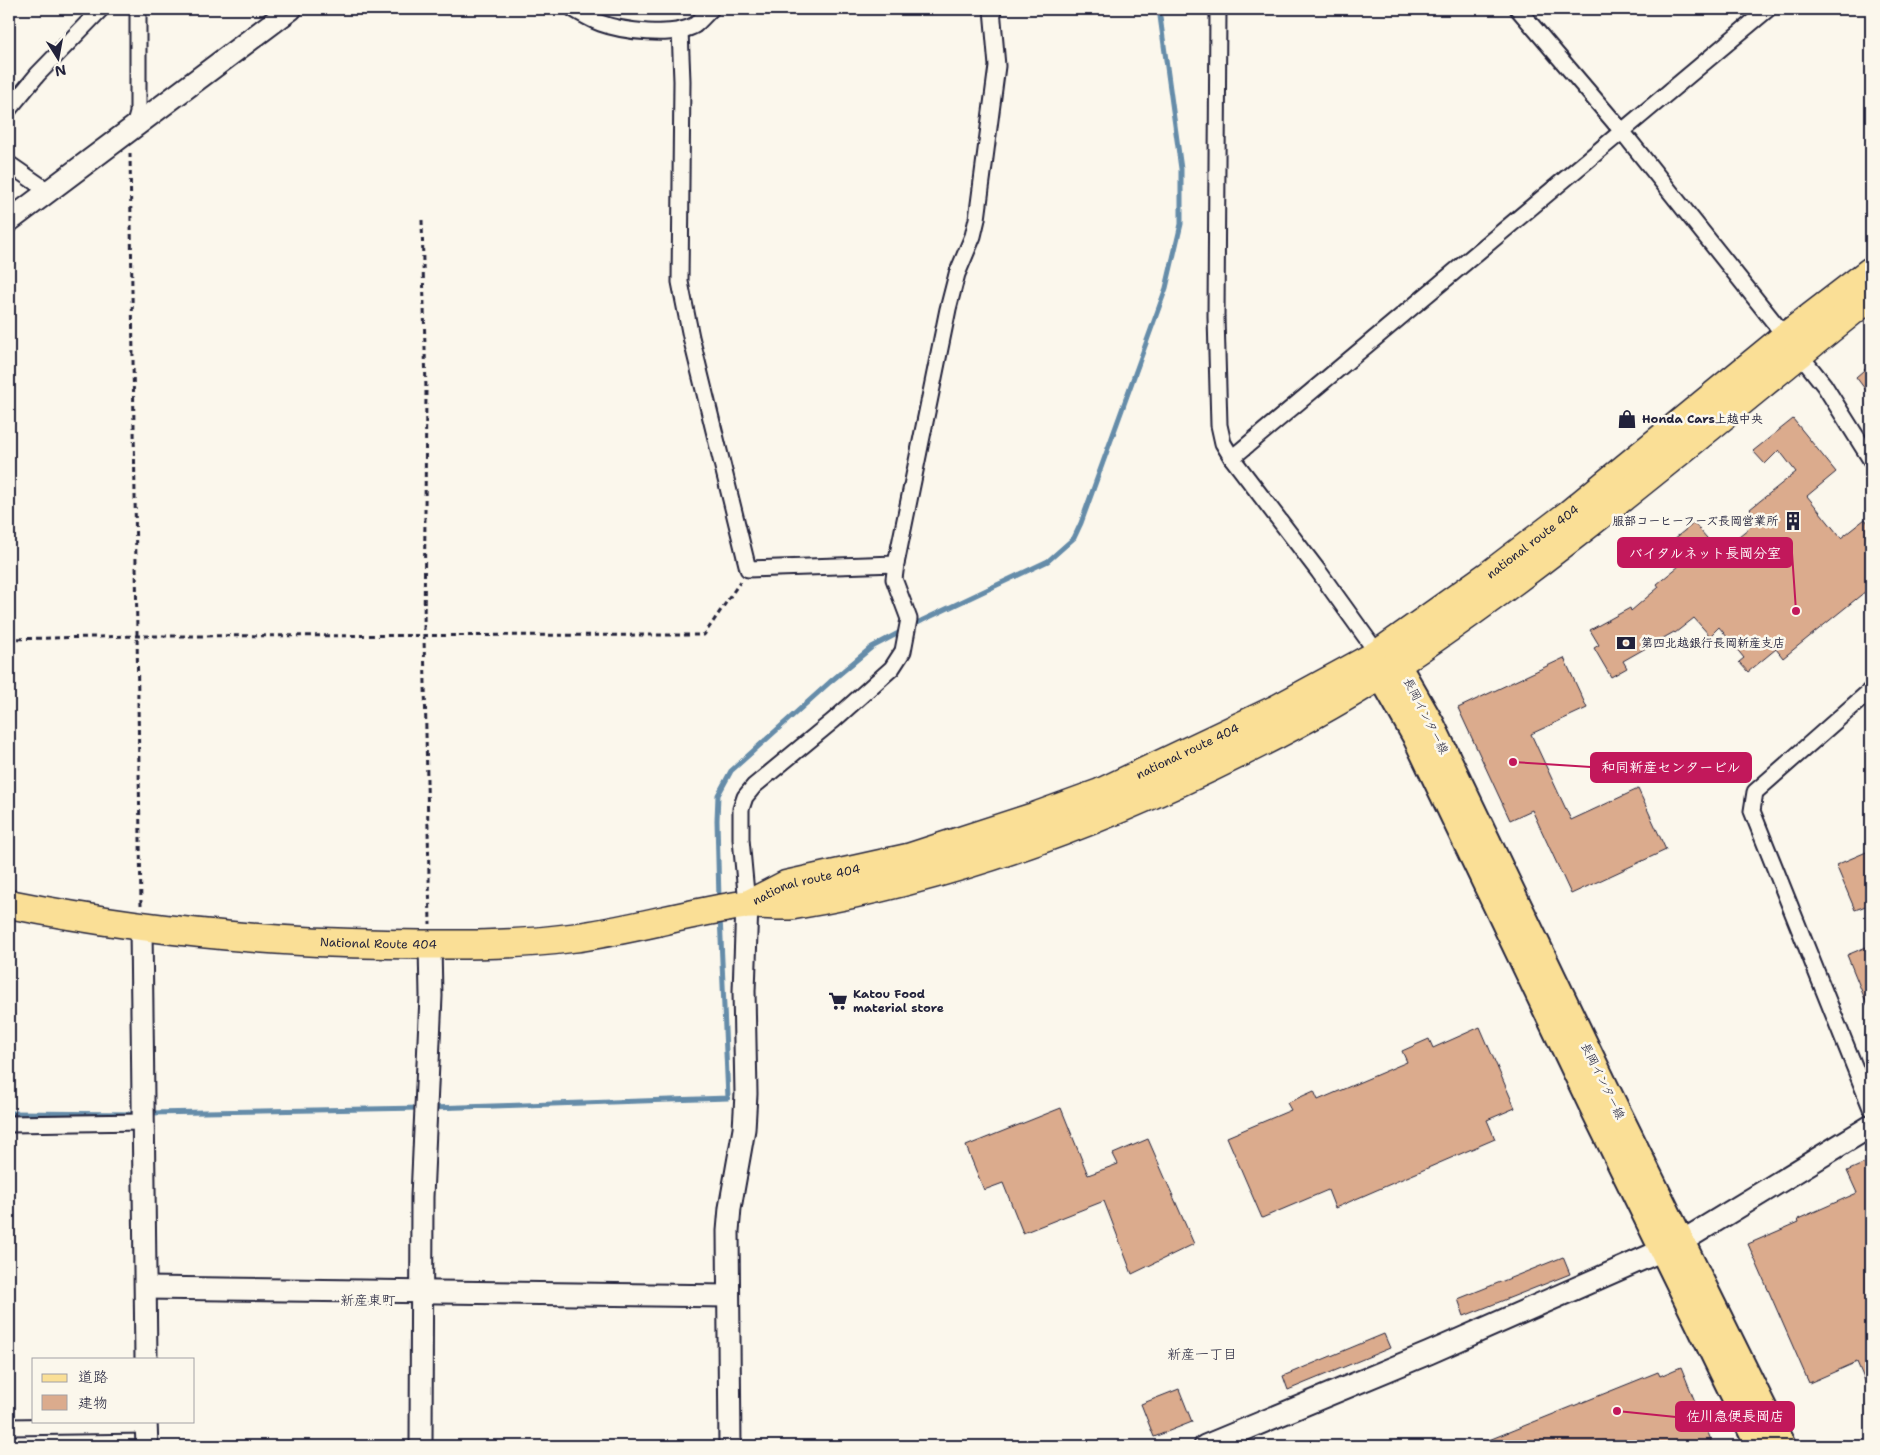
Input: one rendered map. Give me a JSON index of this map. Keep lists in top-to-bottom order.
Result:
{
  "streets": {
    "highway": ["national route 404", "National Route 404"],
    "main road": ["長岡インター線"]
  },
  "crossings": [
    ["national route 404", "長岡インター線"],
    ["national route 404", "National Route 404"]
  ],
  "districts": ["新産東町", "新産一丁目"],
  "places": {
    "shop": ["Honda Cars上越中央"],
    "building": ["服部コーヒーフーズ長岡営業所"],
    "other": ["バイタルネット長岡分室", "和同新産センタービル", "佐川急便長岡店"],
    "bank": ["第四北越銀行長岡新産支店"],
    "supermarket": ["Katou Food material store"]
  },
  "legend": ["道路", "建物"],
  "north": "bottom"
}
